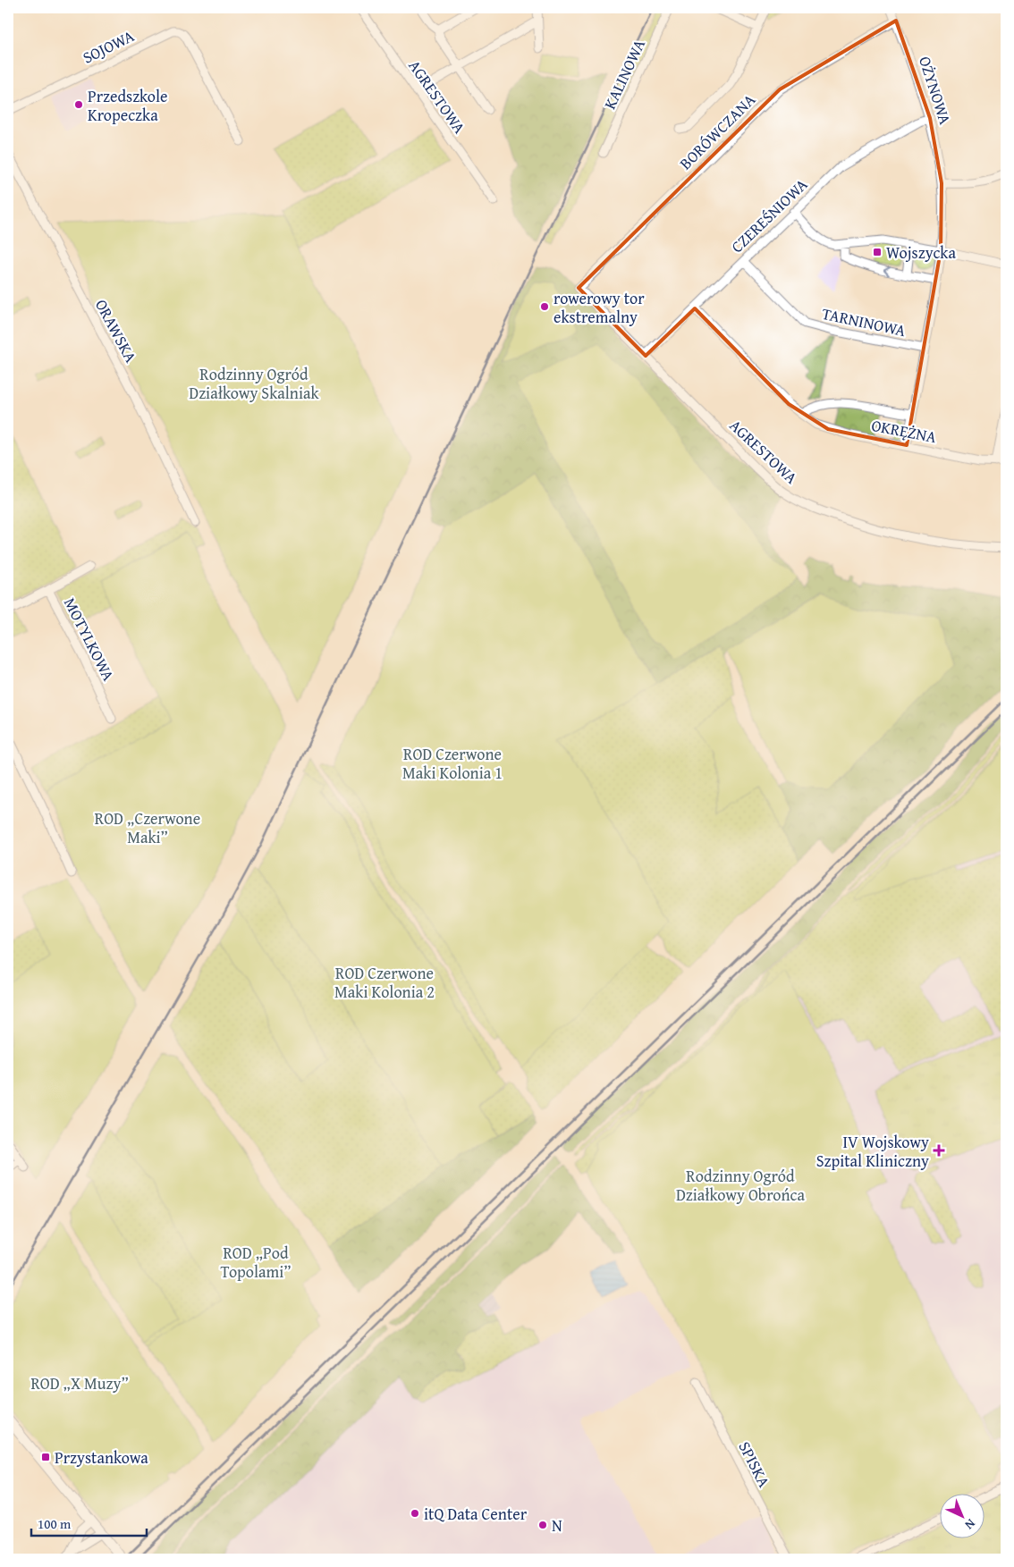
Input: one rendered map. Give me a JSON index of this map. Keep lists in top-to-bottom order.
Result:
{
  "streets": {
    "street": [
      "SOJOWA",
      "KALINOWA",
      "OŻYNOWA",
      "AGRESTOWA",
      "BORÓWCZANA",
      "CZEREŚNIOWA",
      "TARNINOWA",
      "ORAWSKA",
      "OKRĘŻNA",
      "MOTYLKOWA",
      "SPISKA"
    ]
  },
  "crossings": [
    ["OŻYNOWA", "BORÓWCZANA"],
    ["OŻYNOWA", "CZEREŚNIOWA"],
    ["OŻYNOWA", "TARNINOWA"],
    ["OŻYNOWA", "OKRĘŻNA"],
    ["AGRESTOWA", "BORÓWCZANA"],
    ["AGRESTOWA", "CZEREŚNIOWA"],
    ["CZEREŚNIOWA", "TARNINOWA"],
    ["CZEREŚNIOWA", "OKRĘŻNA"]
  ],
  "parks": [
    "Rodzinny Ogród Działkowy Skalniak",
    "ROD Czerwone Maki Kolonia 1",
    "ROD „Czerwone Maki”",
    "ROD Czerwone Maki Kolonia 2",
    "Rodzinny Ogród Działkowy Obrońca",
    "ROD „Pod Topolami”",
    "ROD „X Muzy”"
  ],
  "places": {
    "other": [
      "Przedszkole Kropeczka",
      "rowerowy tor ekstremalny",
      "itQ Data Center",
      "N"
    ],
    "transit": ["Wojszycka", "Przystankowa"],
    "health": ["IV Wojskowy Szpital Kliniczny"]
  },
  "scale_bar": "100 m",
  "north": "bottom right"
}
